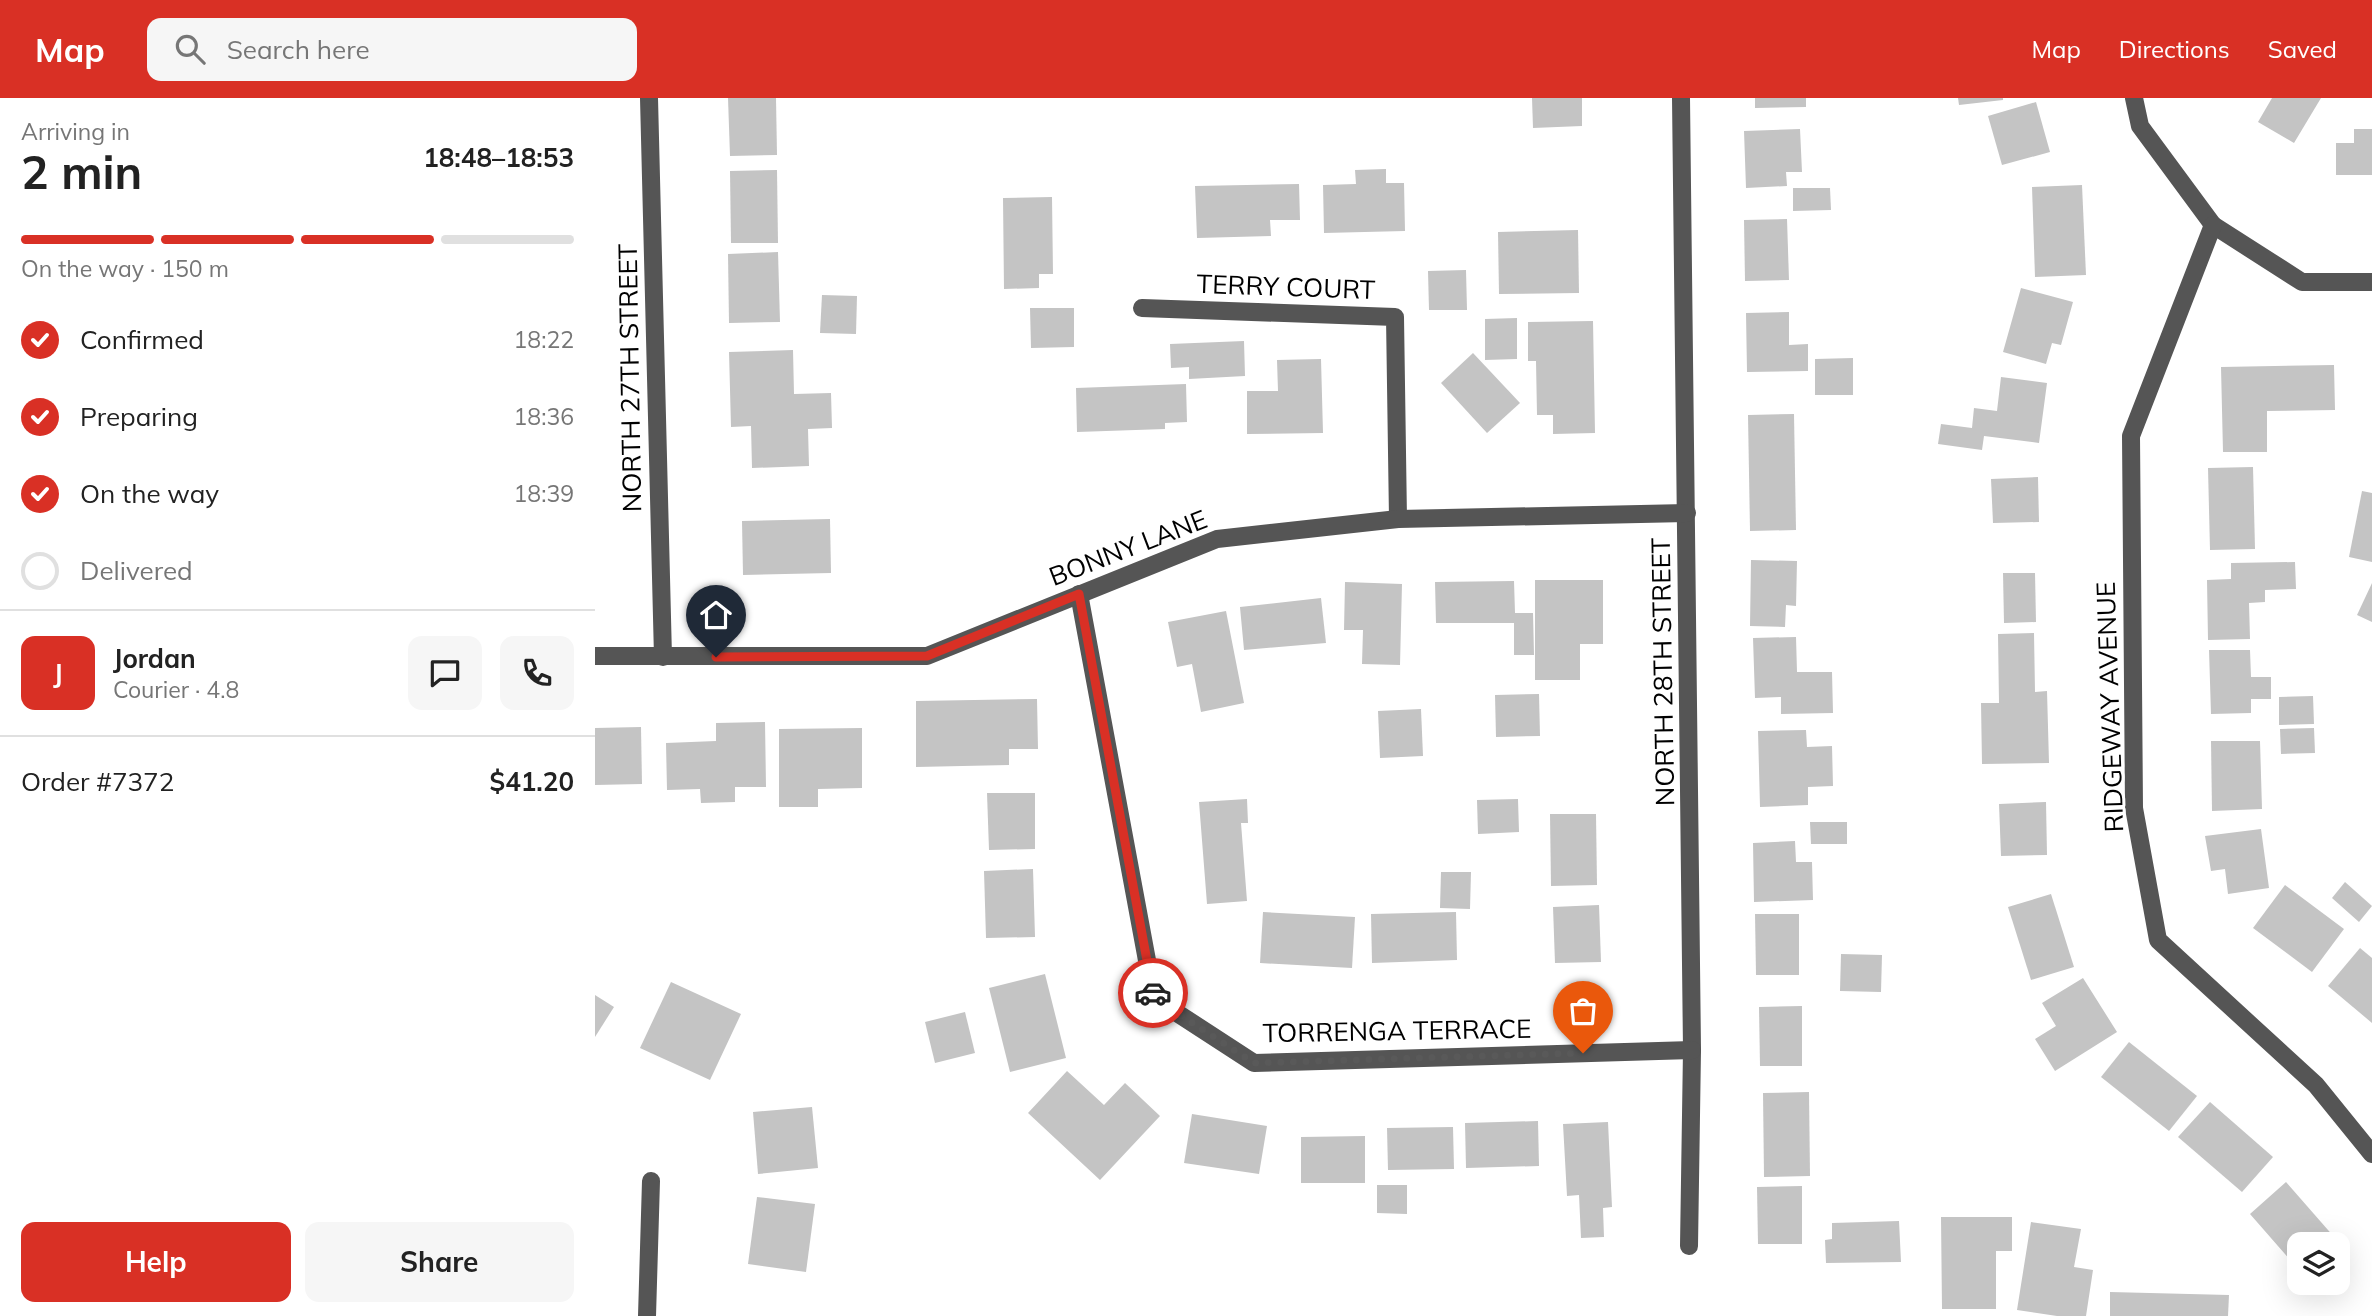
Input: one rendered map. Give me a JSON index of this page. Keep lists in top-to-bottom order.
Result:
{
  "streets": {
    "street": [
      "TERRY COURT",
      "NORTH 27TH STREET",
      "BONNY LANE",
      "NORTH 28TH STREET",
      "RIDGEWAY AVENUE",
      "TORRENGA TERRACE"
    ]
  },
  "crossings": [
    ["TERRY COURT", "BONNY LANE"],
    ["NORTH 27TH STREET", "BONNY LANE"],
    ["BONNY LANE", "NORTH 28TH STREET"],
    ["BONNY LANE", "TORRENGA TERRACE"],
    ["NORTH 28TH STREET", "TORRENGA TERRACE"]
  ],
  "page": {
    "header": "Map",
    "search": "Search here",
    "nav": ["Map", "Directions", "Saved"],
    "heading": ["2 min", "Arriving in", "18:48–18:53"],
    "panel": [
      "Jordan",
      "Courier · 4.8",
      "Order #7372",
      "$41.20"
    ],
    "bar": "On the way · 150 m",
    "list": [
      ["Confirmed", "18:22"],
      ["Preparing", "18:36"],
      ["On the way", "18:39"],
      "Delivered"
    ],
    "round": "J",
    "buttons": ["Help", "Share"]
  }
}
